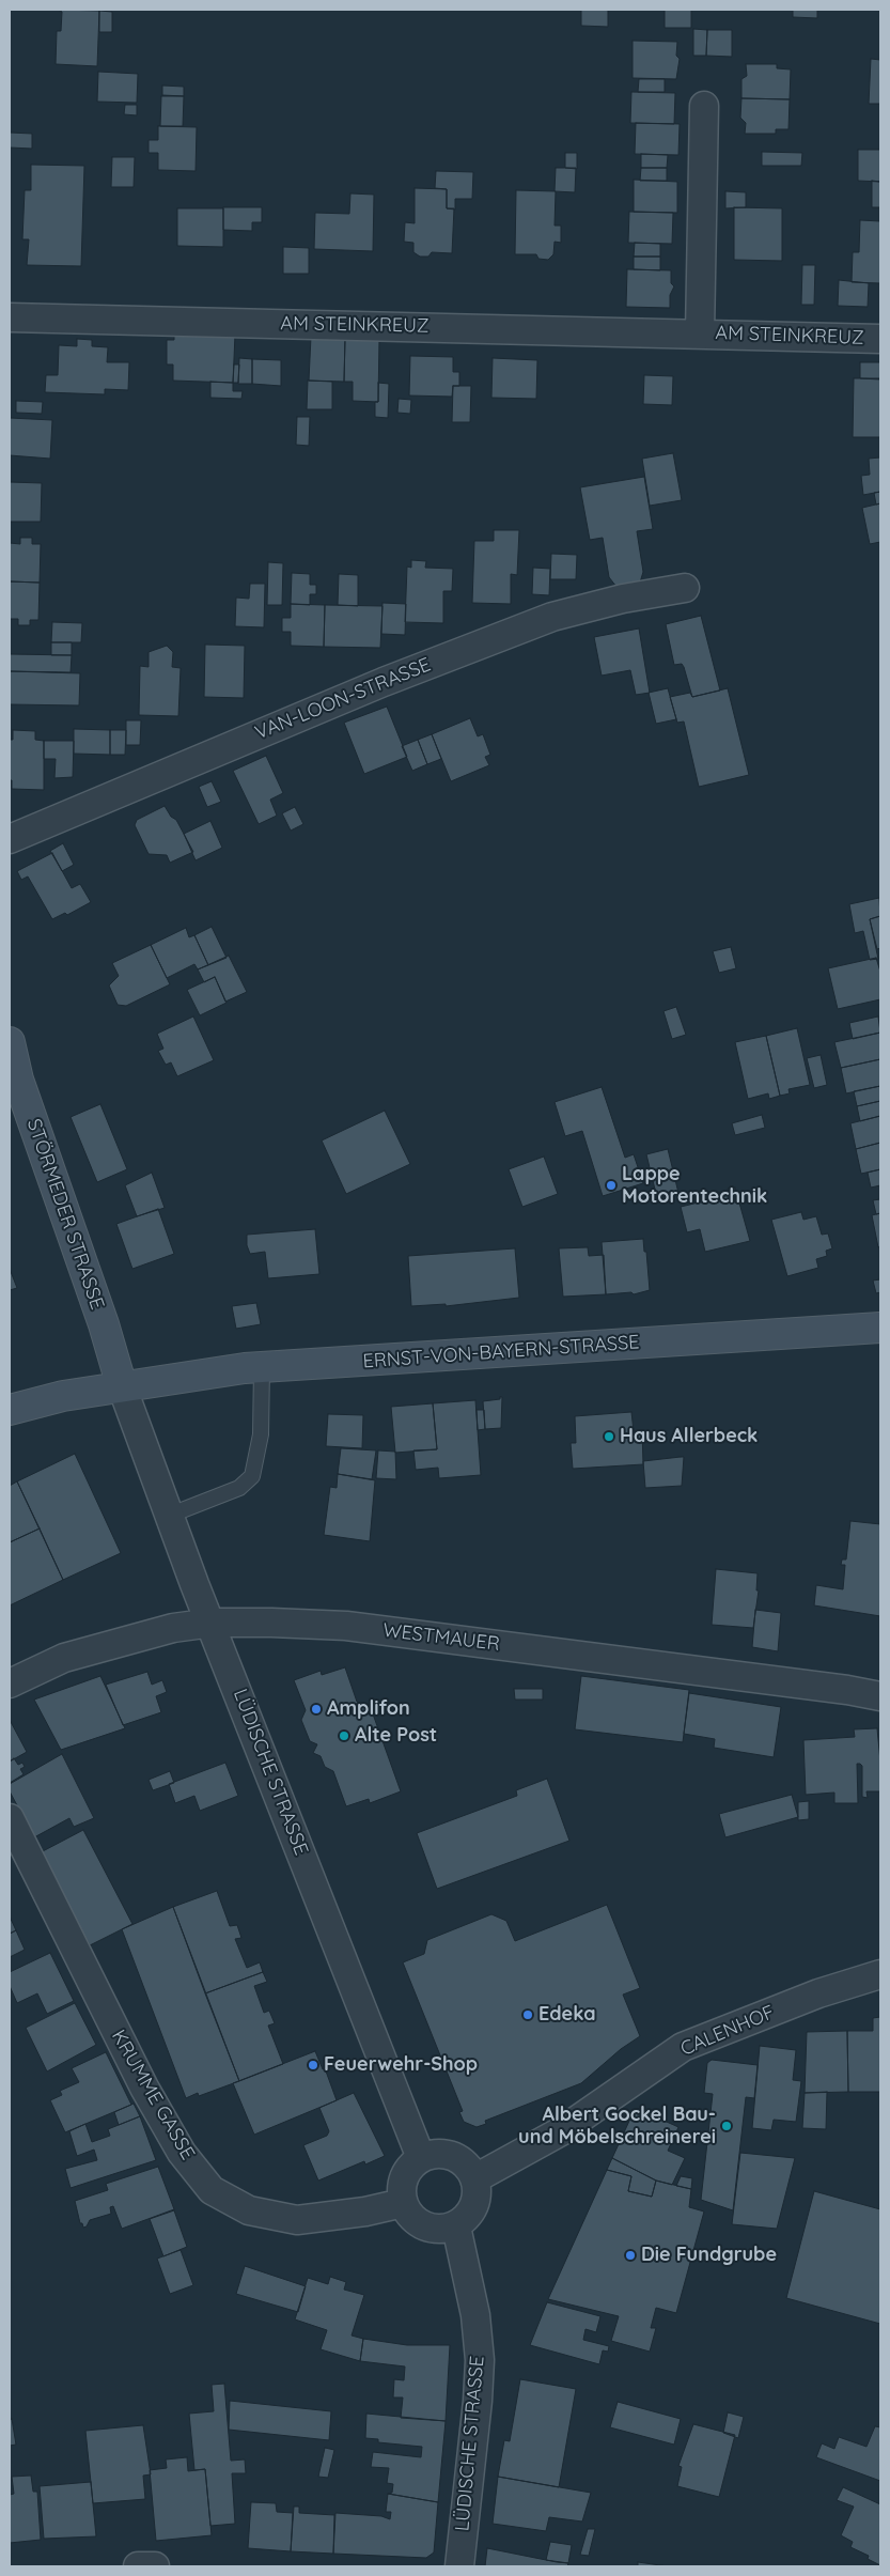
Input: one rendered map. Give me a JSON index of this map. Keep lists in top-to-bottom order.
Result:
{
  "streets": {
    "main road": ["STÖRMEDER STRASSE", "ERNST-VON-BAYERN-STRASSE"],
    "street": [
      "AM STEINKREUZ",
      "VAN-LOON-STRASSE",
      "WESTMAUER",
      "LÜDISCHE STRASSE",
      "CALENHOF",
      "KRUMME GASSE"
    ]
  },
  "crossings": [
    ["STÖRMEDER STRASSE", "ERNST-VON-BAYERN-STRASSE"],
    ["STÖRMEDER STRASSE", "LÜDISCHE STRASSE"],
    ["ERNST-VON-BAYERN-STRASSE", "LÜDISCHE STRASSE"],
    ["WESTMAUER", "LÜDISCHE STRASSE"],
    ["LÜDISCHE STRASSE", "CALENHOF"],
    ["LÜDISCHE STRASSE", "KRUMME GASSE"],
    ["CALENHOF", "KRUMME GASSE"]
  ],
  "places": [
    "Lappe Motorentechnik",
    "Haus Allerbeck",
    "Amplifon",
    "Alte Post",
    "Edeka",
    "Feuerwehr-Shop",
    "Albert Gockel Bau- und Möbelschreinerei",
    "Die Fundgrube"
  ]
}
